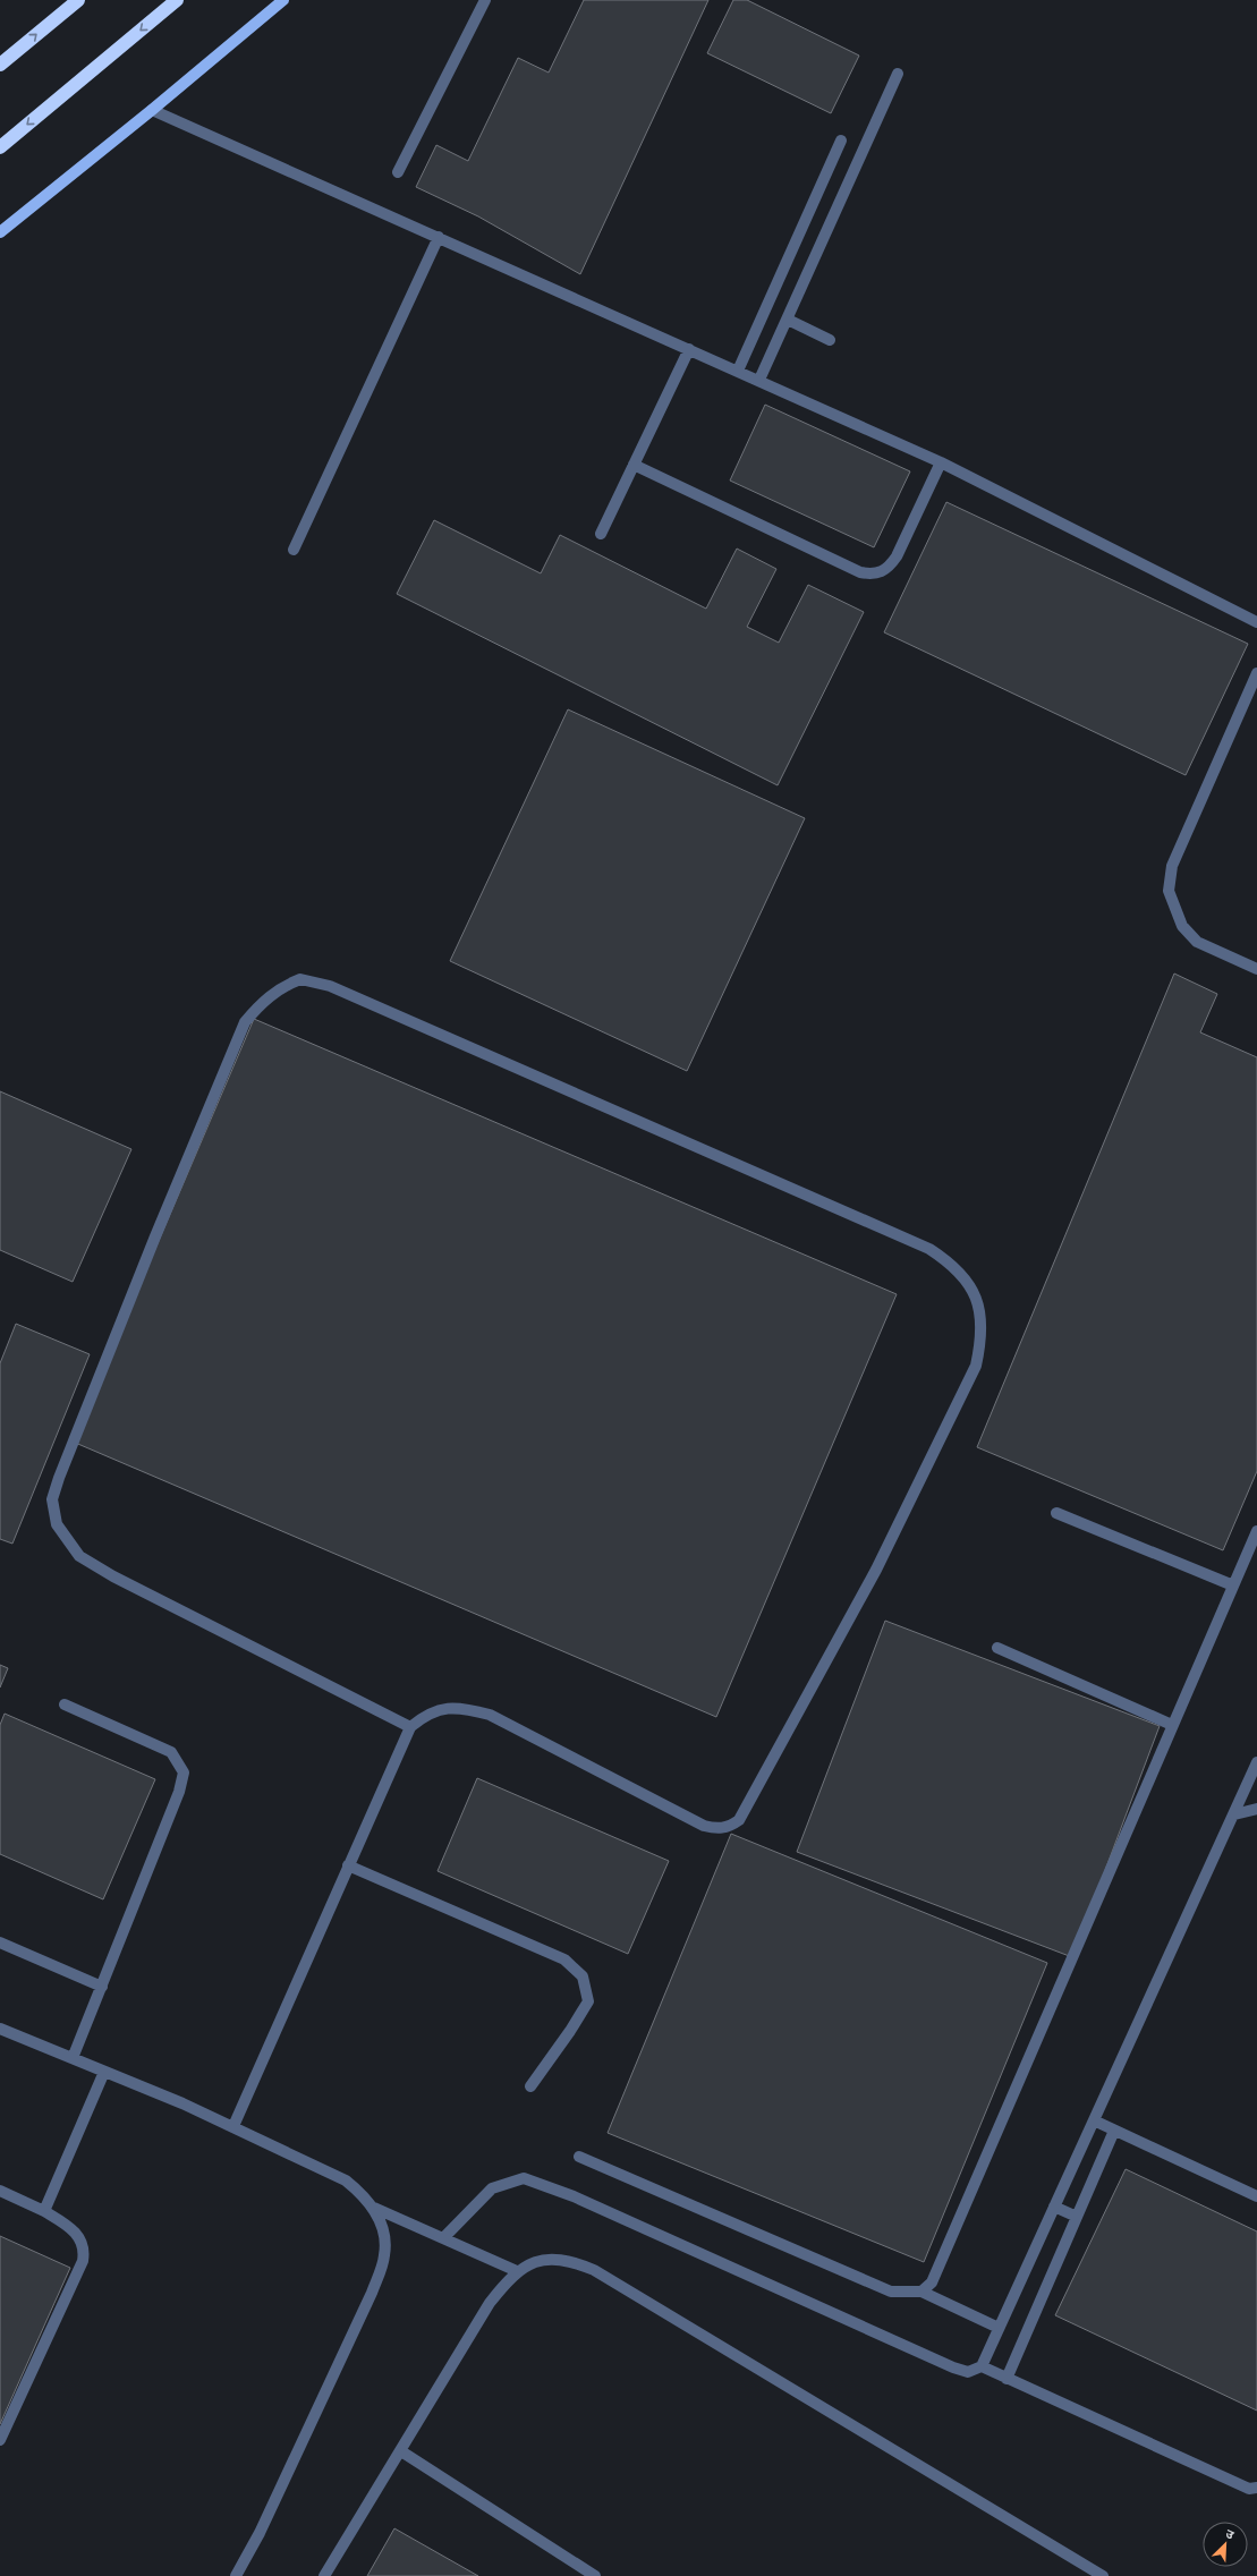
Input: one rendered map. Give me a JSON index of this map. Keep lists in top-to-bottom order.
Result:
{
  "north": "top right"
}
